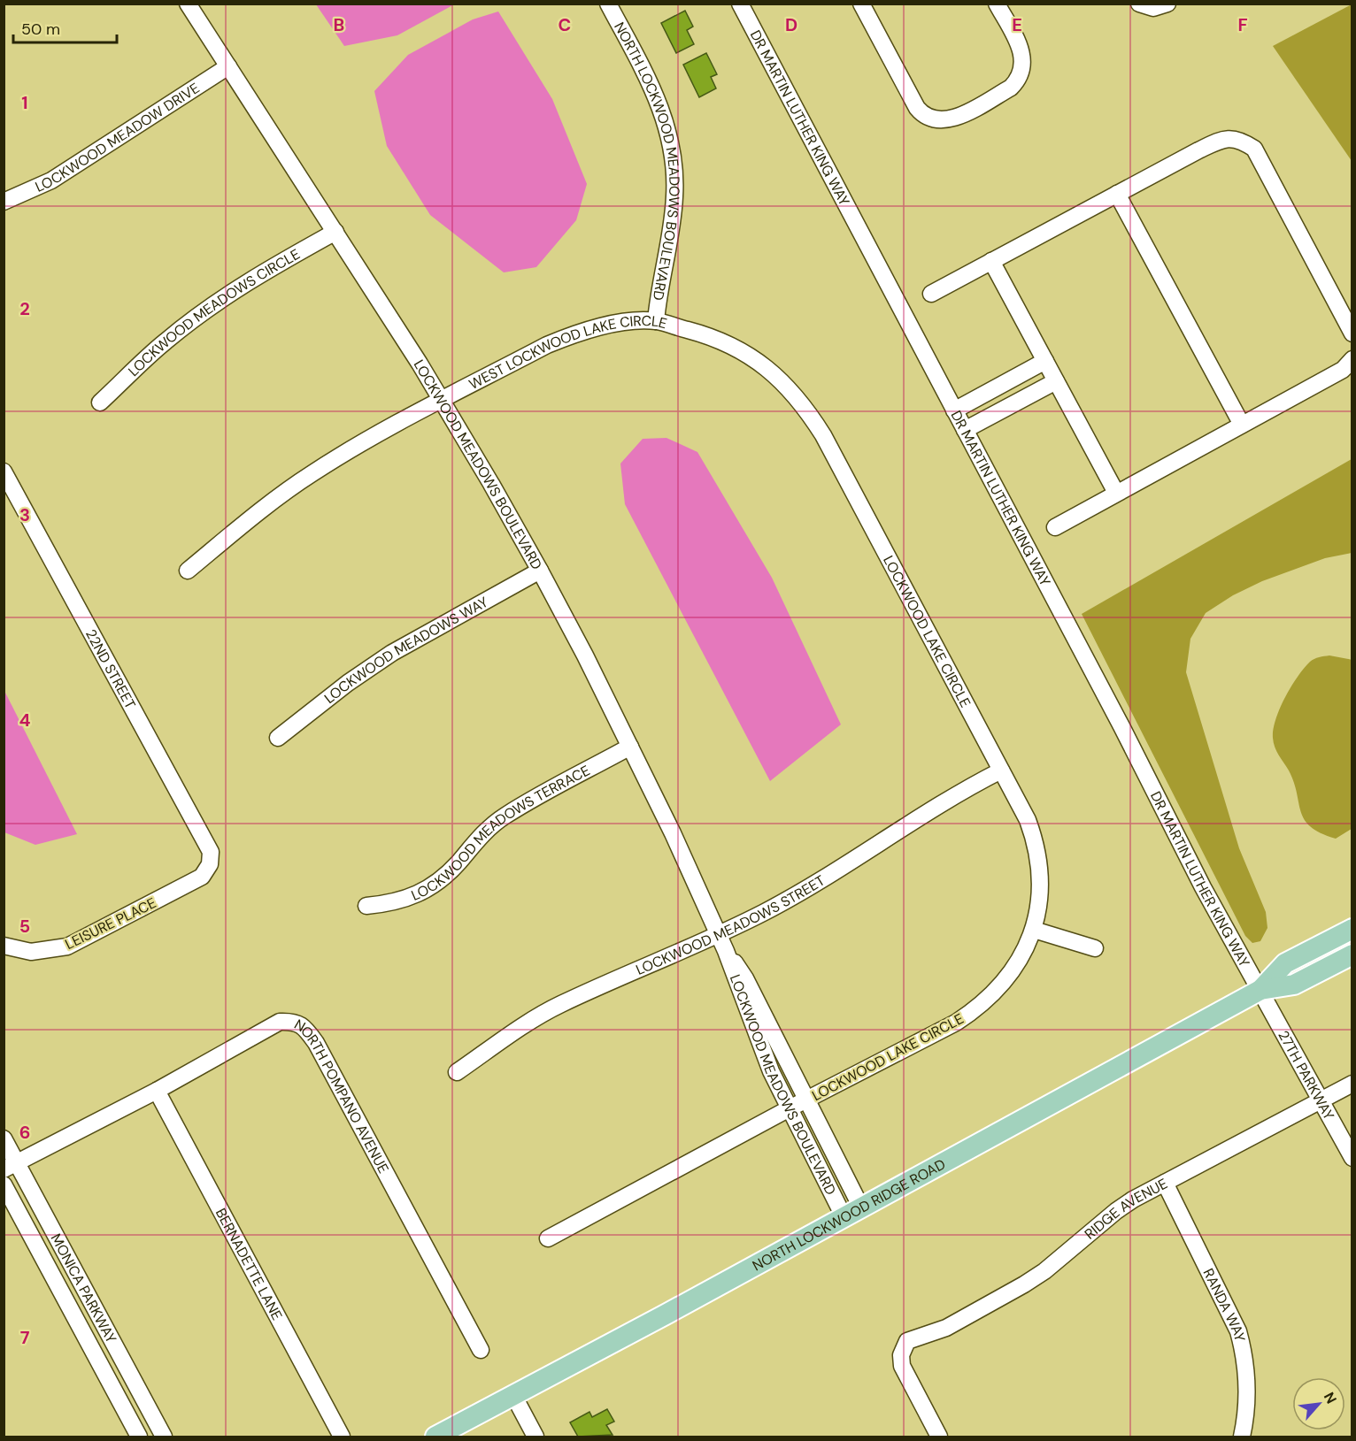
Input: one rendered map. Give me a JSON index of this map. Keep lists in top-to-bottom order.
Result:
{
  "streets": {
    "main road": ["NORTH LOCKWOOD RIDGE ROAD"],
    "street": [
      "DR MARTIN LUTHER KING WAY",
      "LOCKWOOD MEADOW DRIVE",
      "NORTH LOCKWOOD MEADOWS BOULEVARD",
      "LOCKWOOD MEADOWS CIRCLE",
      "WEST LOCKWOOD LAKE CIRCLE",
      "LOCKWOOD MEADOWS BOULEVARD",
      "LOCKWOOD LAKE CIRCLE",
      "LOCKWOOD MEADOWS WAY",
      "22ND STREET",
      "LOCKWOOD MEADOWS TERRACE",
      "LEISURE PLACE",
      "LOCKWOOD MEADOWS STREET",
      "27TH PARKWAY",
      "NORTH POMPANO AVENUE",
      "RIDGE AVENUE",
      "BERNADETTE LANE",
      "MONICA PARKWAY",
      "RANDA WAY"
    ]
  },
  "crossings": [
    ["DR MARTIN LUTHER KING WAY", "27TH PARKWAY"],
    ["DR MARTIN LUTHER KING WAY", "NORTH LOCKWOOD RIDGE ROAD"],
    ["LOCKWOOD MEADOW DRIVE", "LOCKWOOD MEADOWS BOULEVARD"],
    ["NORTH LOCKWOOD MEADOWS BOULEVARD", "WEST LOCKWOOD LAKE CIRCLE"],
    ["LOCKWOOD MEADOWS CIRCLE", "LOCKWOOD MEADOWS BOULEVARD"],
    ["WEST LOCKWOOD LAKE CIRCLE", "LOCKWOOD MEADOWS BOULEVARD"],
    ["WEST LOCKWOOD LAKE CIRCLE", "LOCKWOOD LAKE CIRCLE"],
    ["LOCKWOOD MEADOWS BOULEVARD", "LOCKWOOD LAKE CIRCLE"],
    ["LOCKWOOD MEADOWS BOULEVARD", "LOCKWOOD MEADOWS WAY"],
    ["LOCKWOOD MEADOWS BOULEVARD", "LOCKWOOD MEADOWS TERRACE"],
    ["LOCKWOOD MEADOWS BOULEVARD", "LOCKWOOD MEADOWS STREET"],
    ["LOCKWOOD MEADOWS BOULEVARD", "NORTH LOCKWOOD RIDGE ROAD"],
    ["LOCKWOOD LAKE CIRCLE", "LOCKWOOD MEADOWS STREET"],
    ["22ND STREET", "LEISURE PLACE"],
    ["27TH PARKWAY", "RIDGE AVENUE"],
    ["27TH PARKWAY", "NORTH LOCKWOOD RIDGE ROAD"],
    ["NORTH POMPANO AVENUE", "BERNADETTE LANE"],
    ["NORTH POMPANO AVENUE", "MONICA PARKWAY"],
    ["RIDGE AVENUE", "RANDA WAY"]
  ],
  "scale_bar": "50 m",
  "north": "top right",
  "grid": {
    "columns": [
      "B",
      "C",
      "D",
      "E",
      "F"
    ],
    "rows": [
      "1",
      "2",
      "3",
      "4",
      "5",
      "6",
      "7"
    ]
  }
}
